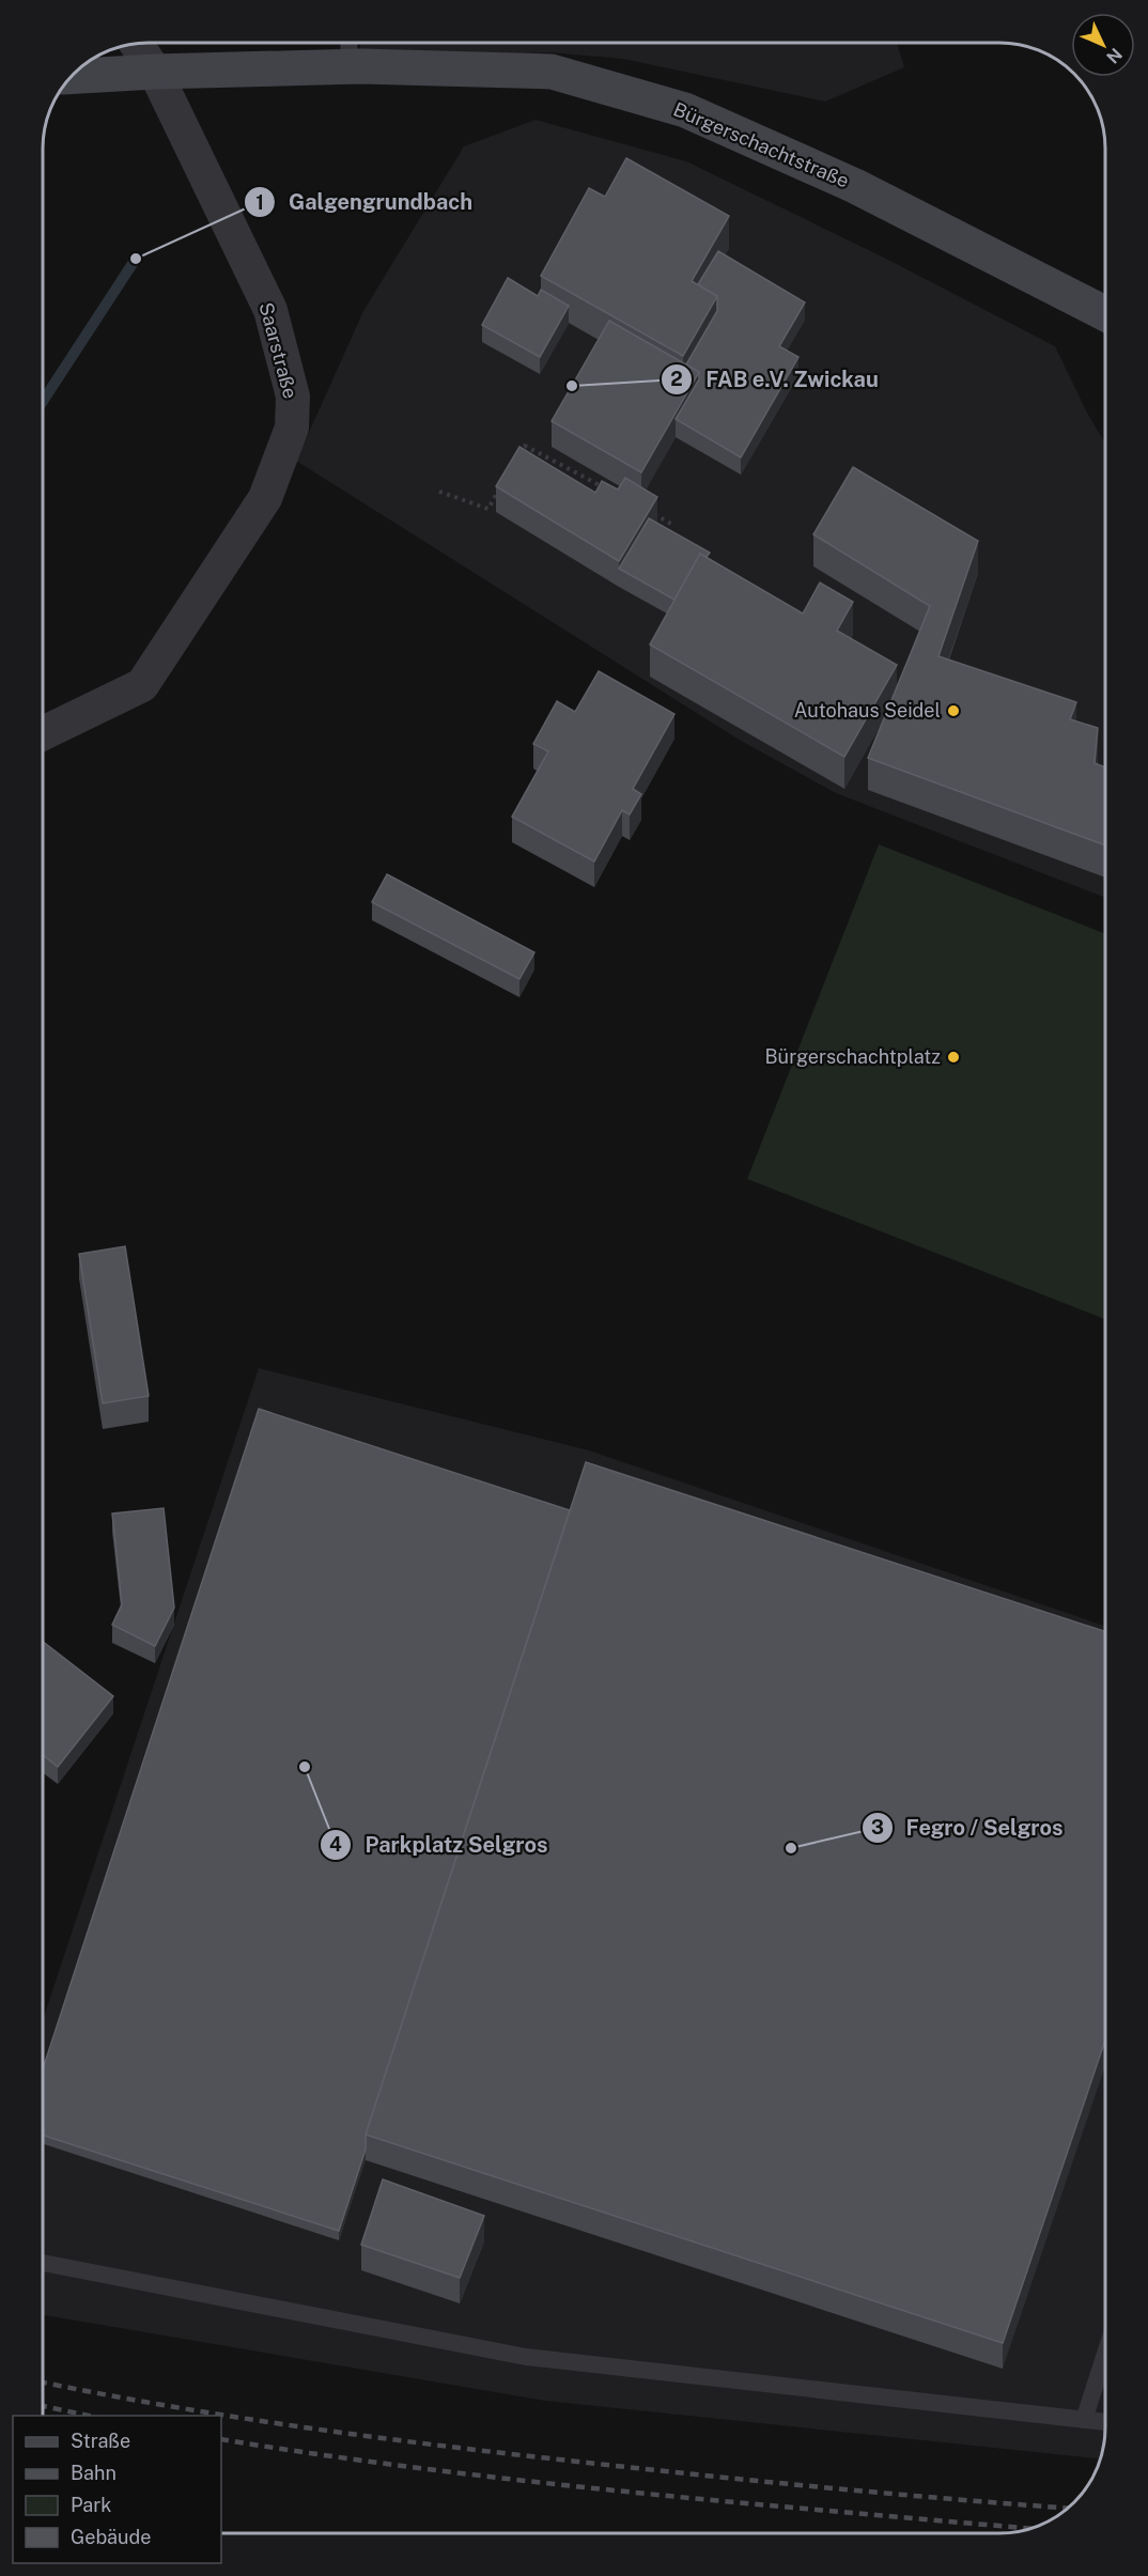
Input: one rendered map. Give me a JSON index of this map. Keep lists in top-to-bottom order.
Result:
{
  "streets": {
    "main road": ["Bürgerschachtstraße"],
    "street": ["Saarstraße"]
  },
  "crossings": [
    ["Bürgerschachtstraße", "Saarstraße"]
  ],
  "places": [
    "Galgengrundbach",
    "FAB e.V. Zwickau",
    "Autohaus Seidel",
    "Bürgerschachtplatz",
    "Parkplatz Selgros",
    "Fegro / Selgros"
  ],
  "legend": [
    "Straße",
    "Bahn",
    "Park",
    "Gebäude"
  ],
  "north": "bottom right"
}
